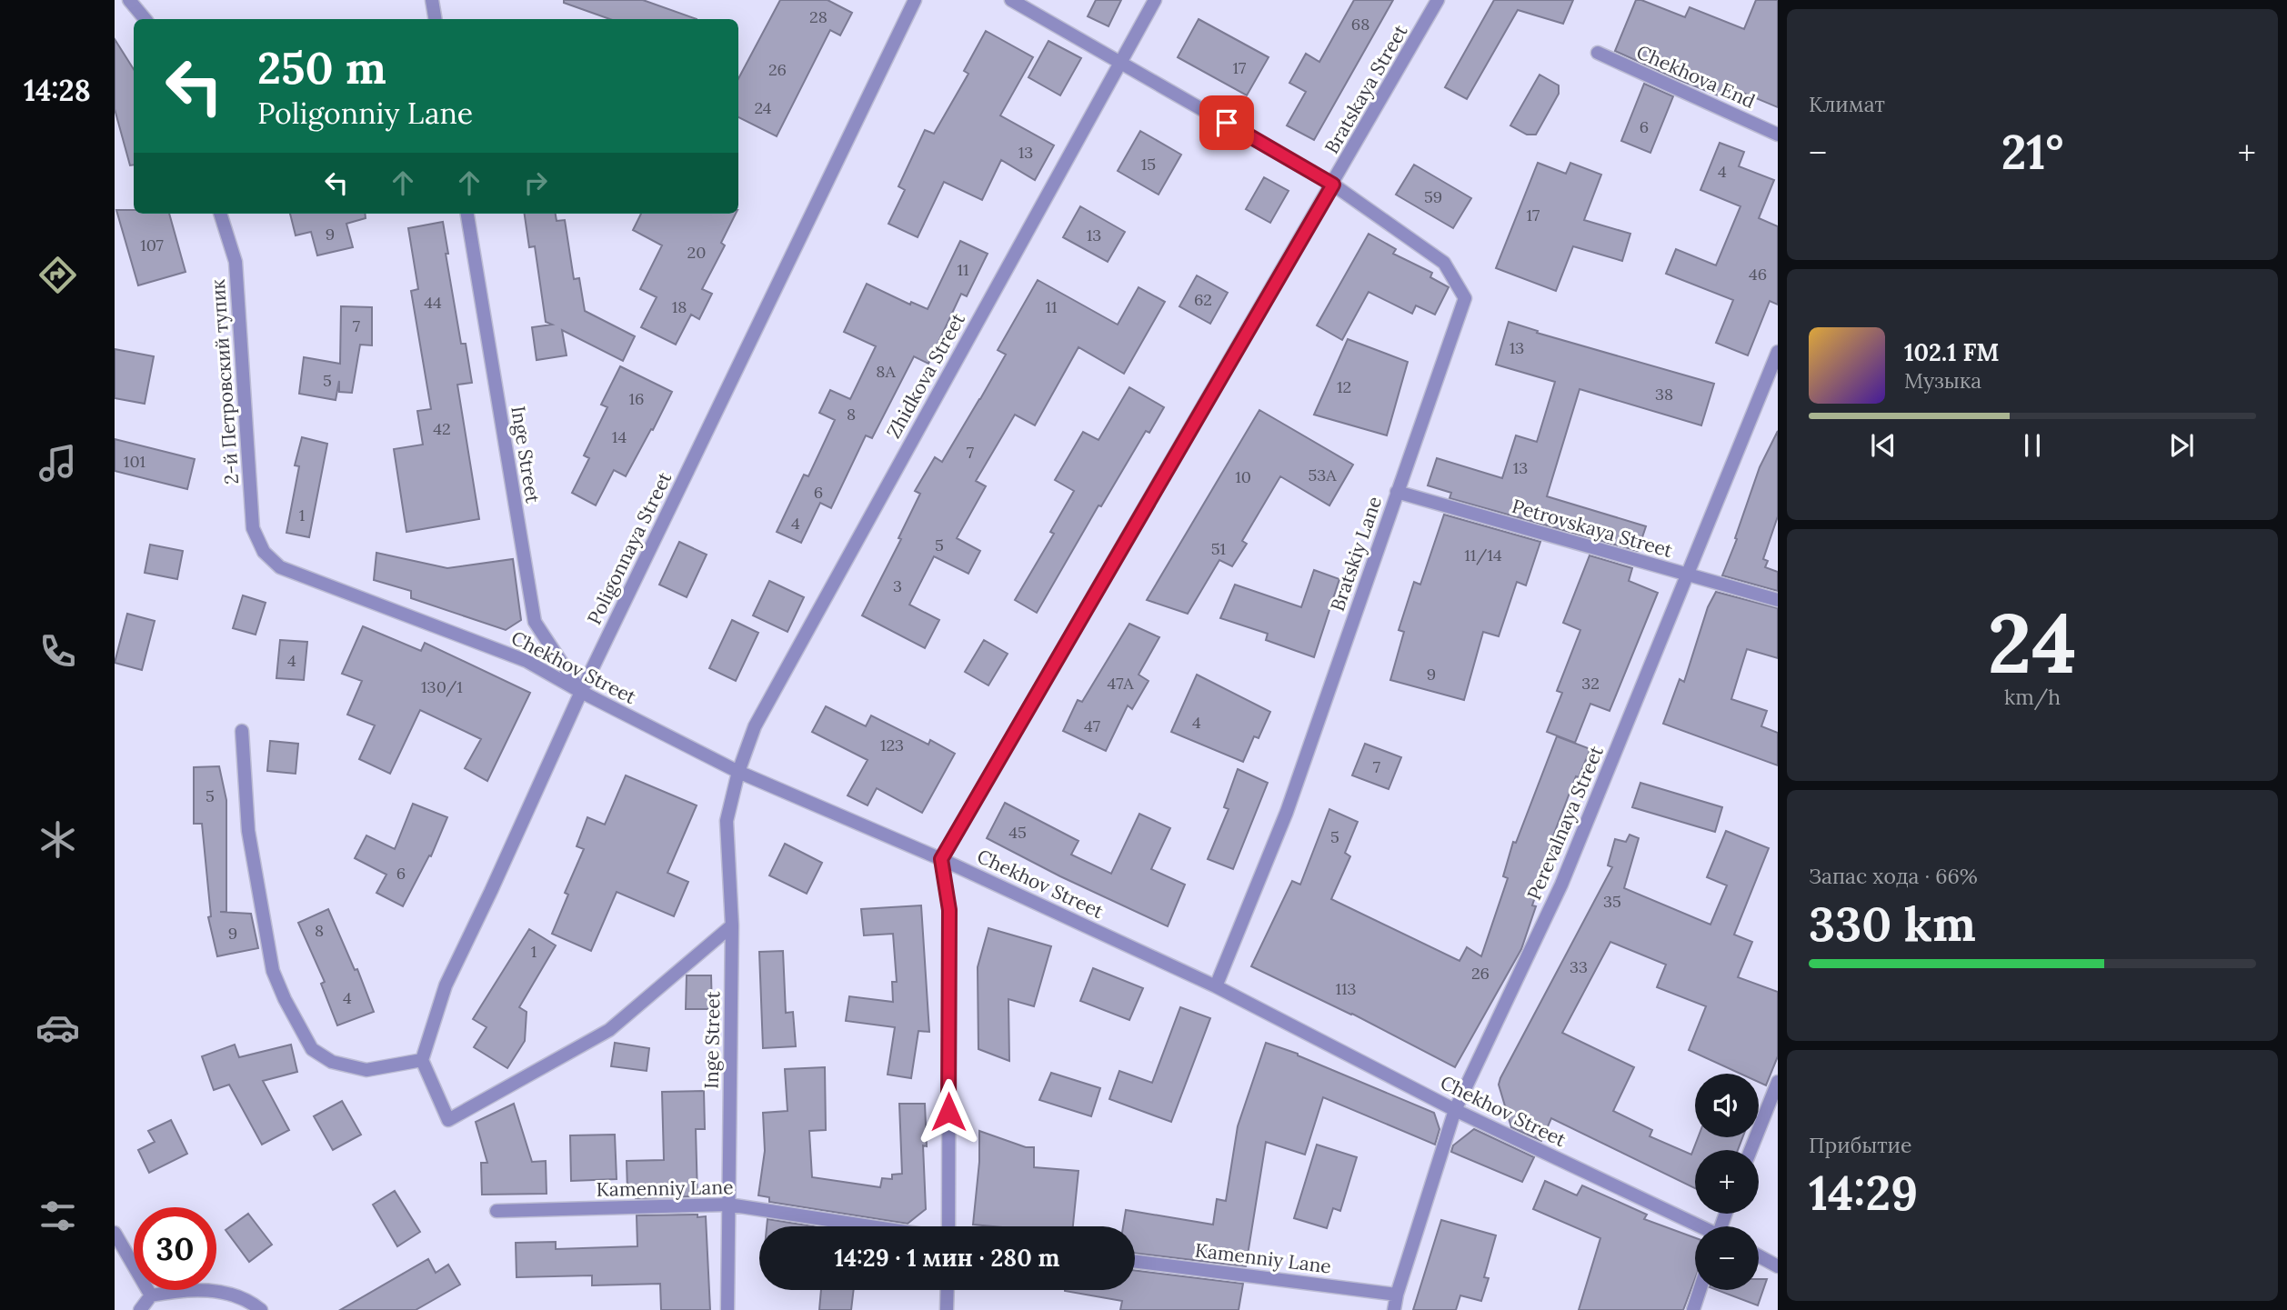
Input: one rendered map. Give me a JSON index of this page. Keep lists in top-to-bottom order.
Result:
{
  "streets": {
    "street": [
      "Chekhova End",
      "Bratskaya Street",
      "Zhidkova Street",
      "2-й Петровский тупик",
      "Inge Street",
      "Petrovskaya Street",
      "Poligonnaya Street",
      "Bratskiy Lane",
      "Chekhov Street",
      "Perevalnaya Street",
      "Kamenniy Lane"
    ]
  },
  "crossings": [
    ["Bratskaya Street", "Bratskiy Lane"],
    ["Bratskaya Street", "Chekhov Street"],
    ["Zhidkova Street", "Inge Street"],
    ["Zhidkova Street", "Bratskiy Lane"],
    ["Zhidkova Street", "Chekhov Street"],
    ["2-й Петровский тупик", "Chekhov Street"],
    ["Inge Street", "Poligonnaya Street"],
    ["Inge Street", "Chekhov Street"],
    ["Inge Street", "Kamenniy Lane"],
    ["Petrovskaya Street", "Bratskiy Lane"],
    ["Petrovskaya Street", "Perevalnaya Street"],
    ["Poligonnaya Street", "Chekhov Street"],
    ["Bratskiy Lane", "Chekhov Street"],
    ["Chekhov Street", "Perevalnaya Street"],
    ["Perevalnaya Street", "Kamenniy Lane"]
  ],
  "house_numbers": [
    "28",
    "68",
    "17",
    "26",
    "24",
    "6",
    "13",
    "15",
    "4",
    "59",
    "17",
    "9",
    "13",
    "107",
    "20",
    "11",
    "46",
    "62",
    "44",
    "18",
    "11",
    "7",
    "13",
    "8А",
    "5",
    "12",
    "38",
    "16",
    "8",
    "42",
    "14",
    "7",
    "101",
    "13",
    "53А",
    "10",
    "6",
    "1",
    "4",
    "5",
    "51",
    "11/14",
    "3",
    "4",
    "9",
    "47А",
    "32",
    "130/1",
    "4",
    "47",
    "123",
    "7",
    "5",
    "45",
    "5",
    "6",
    "35",
    "8",
    "9",
    "1",
    "33",
    "26",
    "113",
    "4"
  ],
  "page": {
    "tabs": "14:28",
    "tile": [
      "Климат",
      ["24", "km/h"],
      ["Запас хода · 66%", "330 km"],
      ["Прибытие", "14:29"]
    ],
    "turn": ["250 m", "Poligonniy Lane"],
    "heat": ["−", "21°", "+"],
    "song": ["102.1 FM", "Музыка"],
    "map_buttons": ["+", "−"],
    "limit": "30",
    "trip": "14:29 · 1 мин · 280 m"
  }
}
